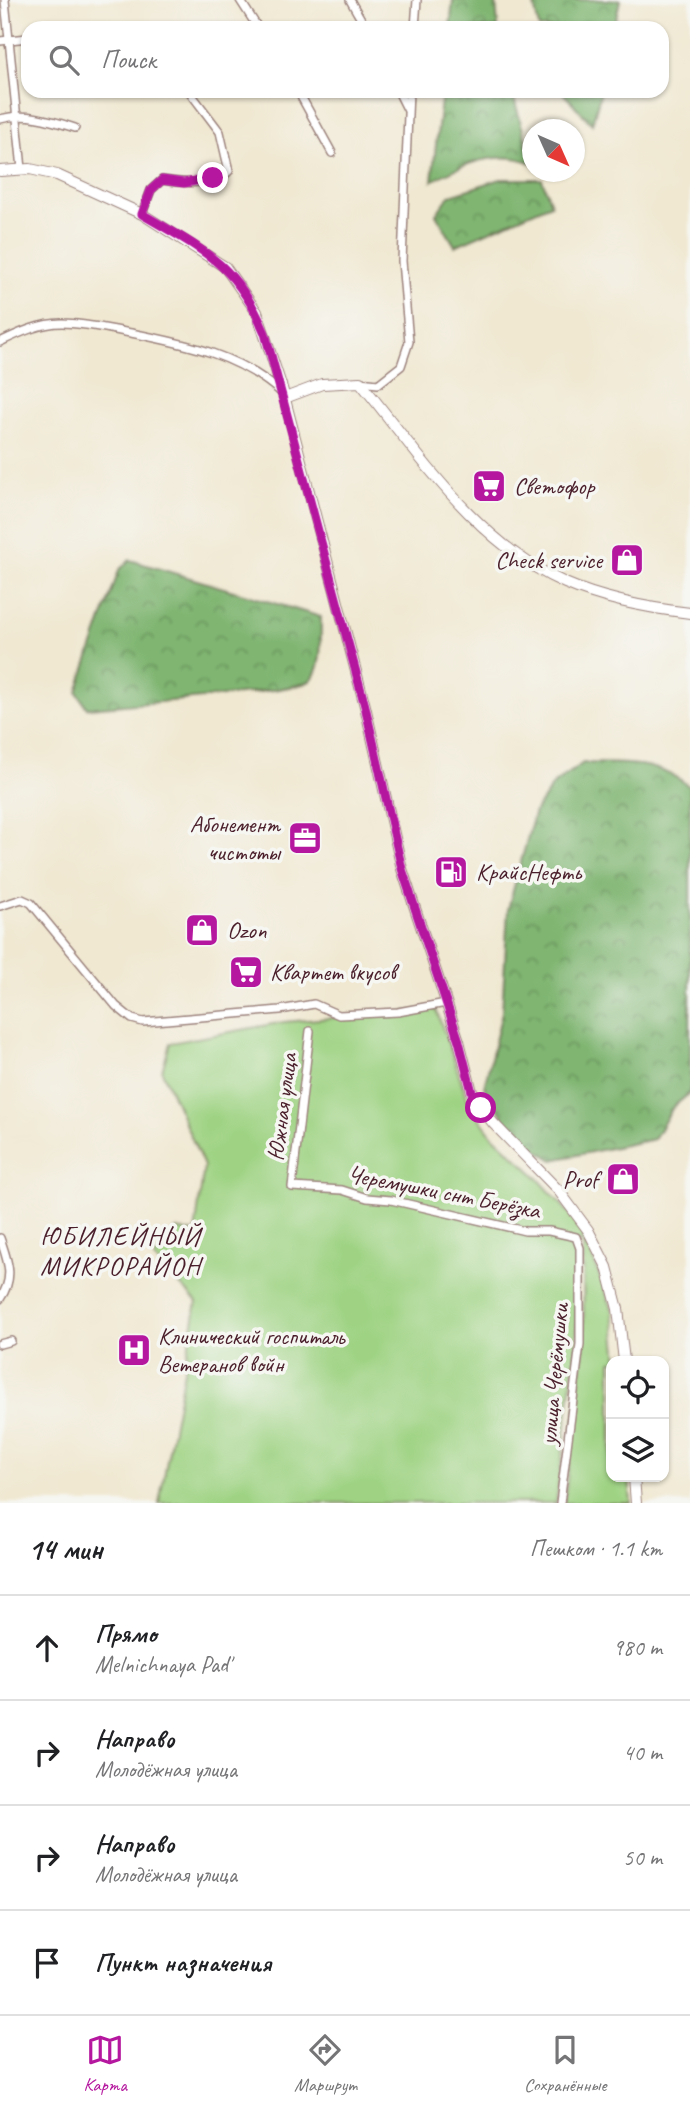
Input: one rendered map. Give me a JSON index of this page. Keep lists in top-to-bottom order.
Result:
{
  "streets": {
    "street": ["Южная улица", "Черемушки снт Берёзка", "улица Черёмушки"]
  },
  "crossings": [
    ["Южная улица", "Черемушки снт Берёзка"],
    ["Черемушки снт Берёзка", "улица Черёмушки"]
  ],
  "districts": ["ЮБИЛЕЙНЫЙ МИКРОРАЙОН"],
  "places": {
    "supermarket": ["Светофор", "Квартет вкусов"],
    "shop": ["Check service", "Ozon", "Prof"],
    "office": ["Абонемент чистоты"],
    "fuel station": ["КрайсНефть"],
    "hospital": ["Клинический госпиталь Ветеранов войн"]
  },
  "north": "bottom right",
  "page": {
    "search": "Поиск",
    "heading": ["14 мин", "Пешком · 1.1 km"],
    "list": [
      ["Прямо", "Melnichnaya Pad'", "980 m"],
      ["Направо", "Молодёжная улица", "40 m"],
      ["Направо", "Молодёжная улица", "50 m"],
      "Пункт назначения"
    ],
    "nav": ["Карта", "Маршрут", "Сохранённые"]
  }
}
